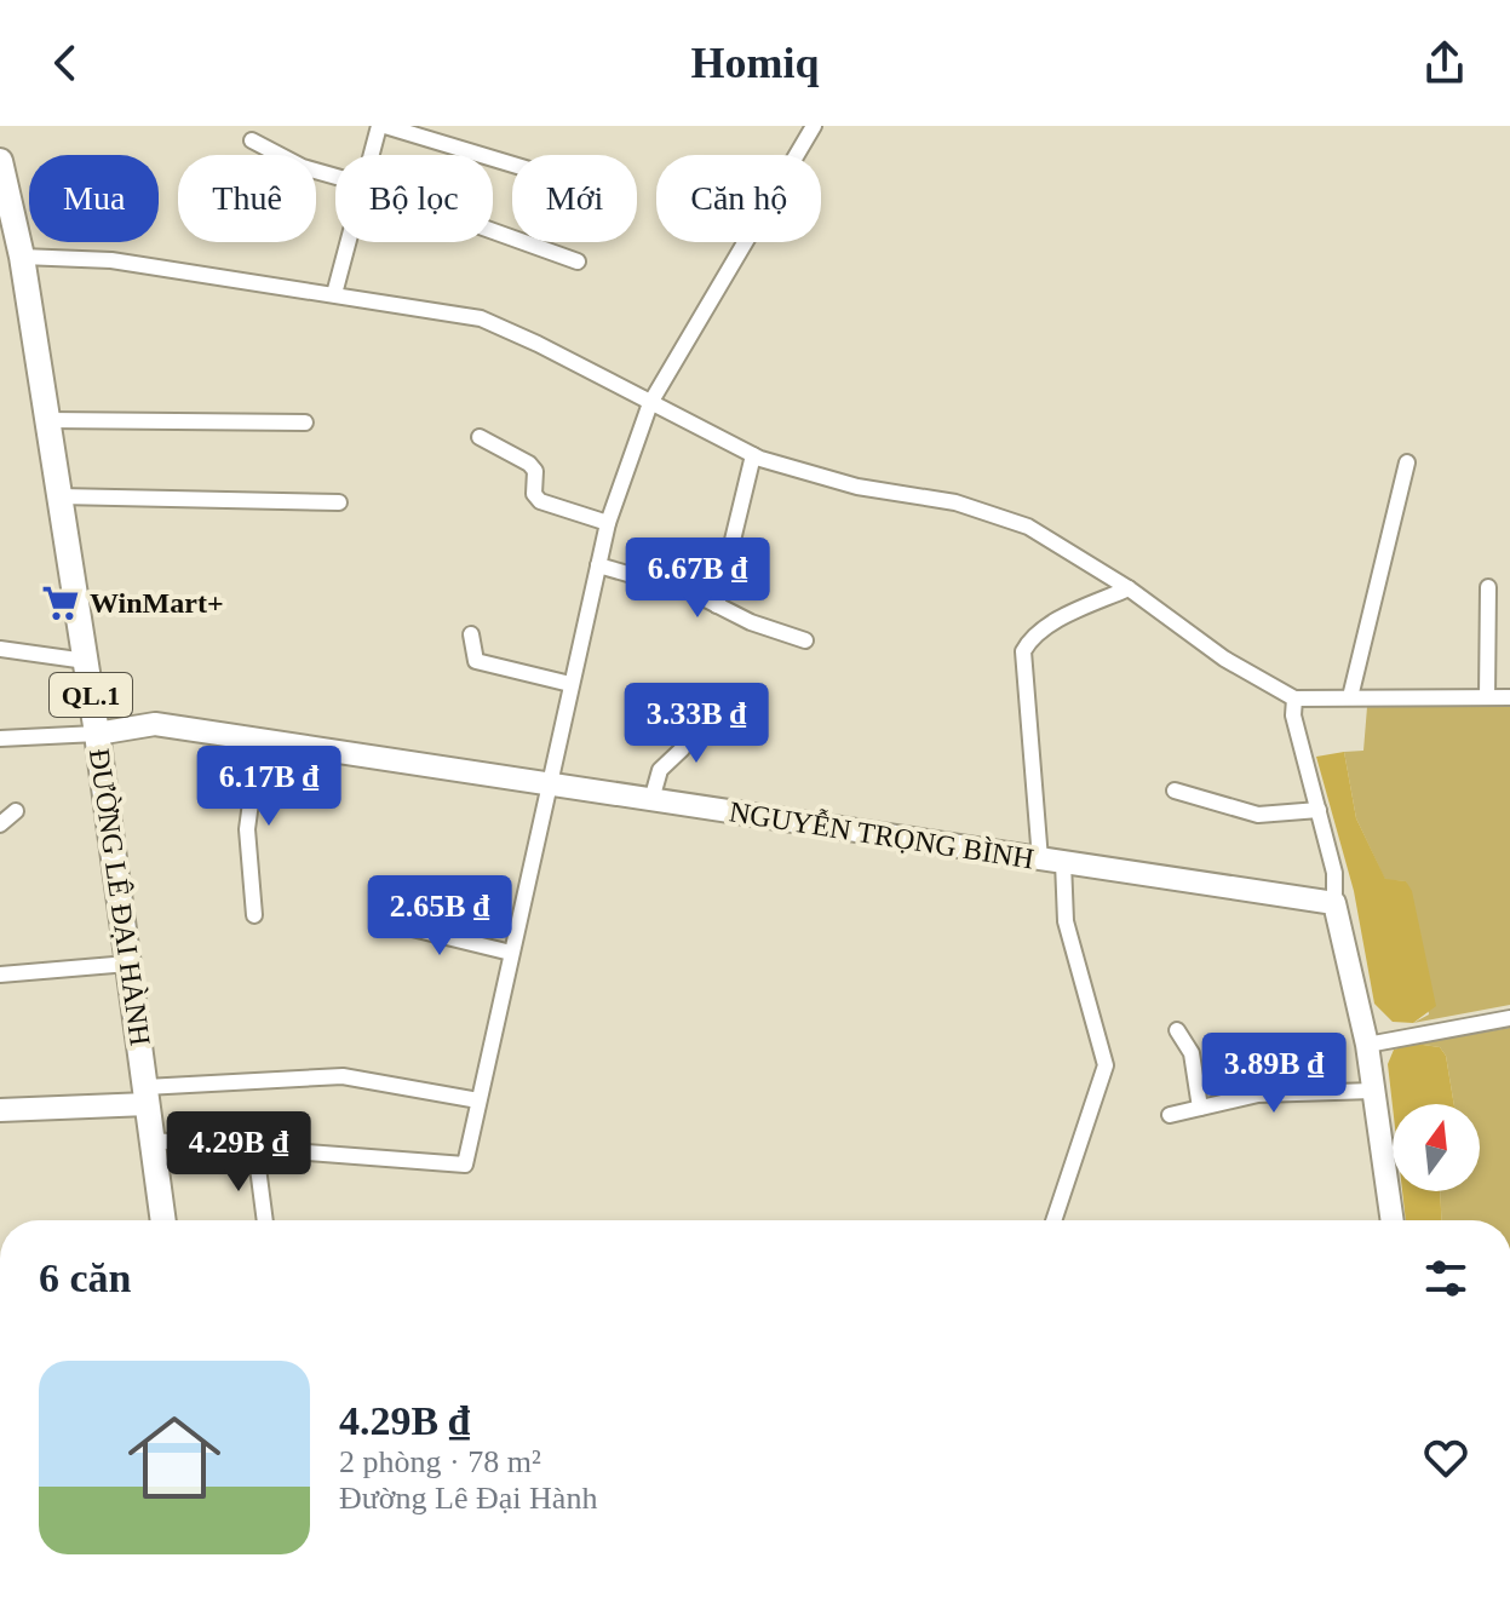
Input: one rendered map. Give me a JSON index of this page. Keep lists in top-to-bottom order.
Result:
{
  "streets": {
    "main road": ["QL.1", "ĐƯỜNG LÊ ĐẠI HÀNH"],
    "street": ["NGUYỄN TRỌNG BÌNH"]
  },
  "crossings": [
    ["NGUYỄN TRỌNG BÌNH", "ĐƯỜNG LÊ ĐẠI HÀNH"]
  ],
  "places": {
    "supermarket": ["WinMart+"]
  },
  "north": "top",
  "page": {
    "header": "Homiq",
    "chip": [
      "Mua",
      "Thuê",
      "Bộ lọc",
      "Mới",
      "Căn hộ"
    ],
    "price": [
      "6.67B ₫",
      "3.33B ₫",
      "6.17B ₫",
      "2.65B ₫",
      "3.89B ₫",
      "4.29B ₫"
    ],
    "heading": "6 căn",
    "list": [
      {
        "name": "4.29B ₫",
        "note": "2 phòng · 78 m² · Đường Lê Đại Hành"
      }
    ]
  }
}
